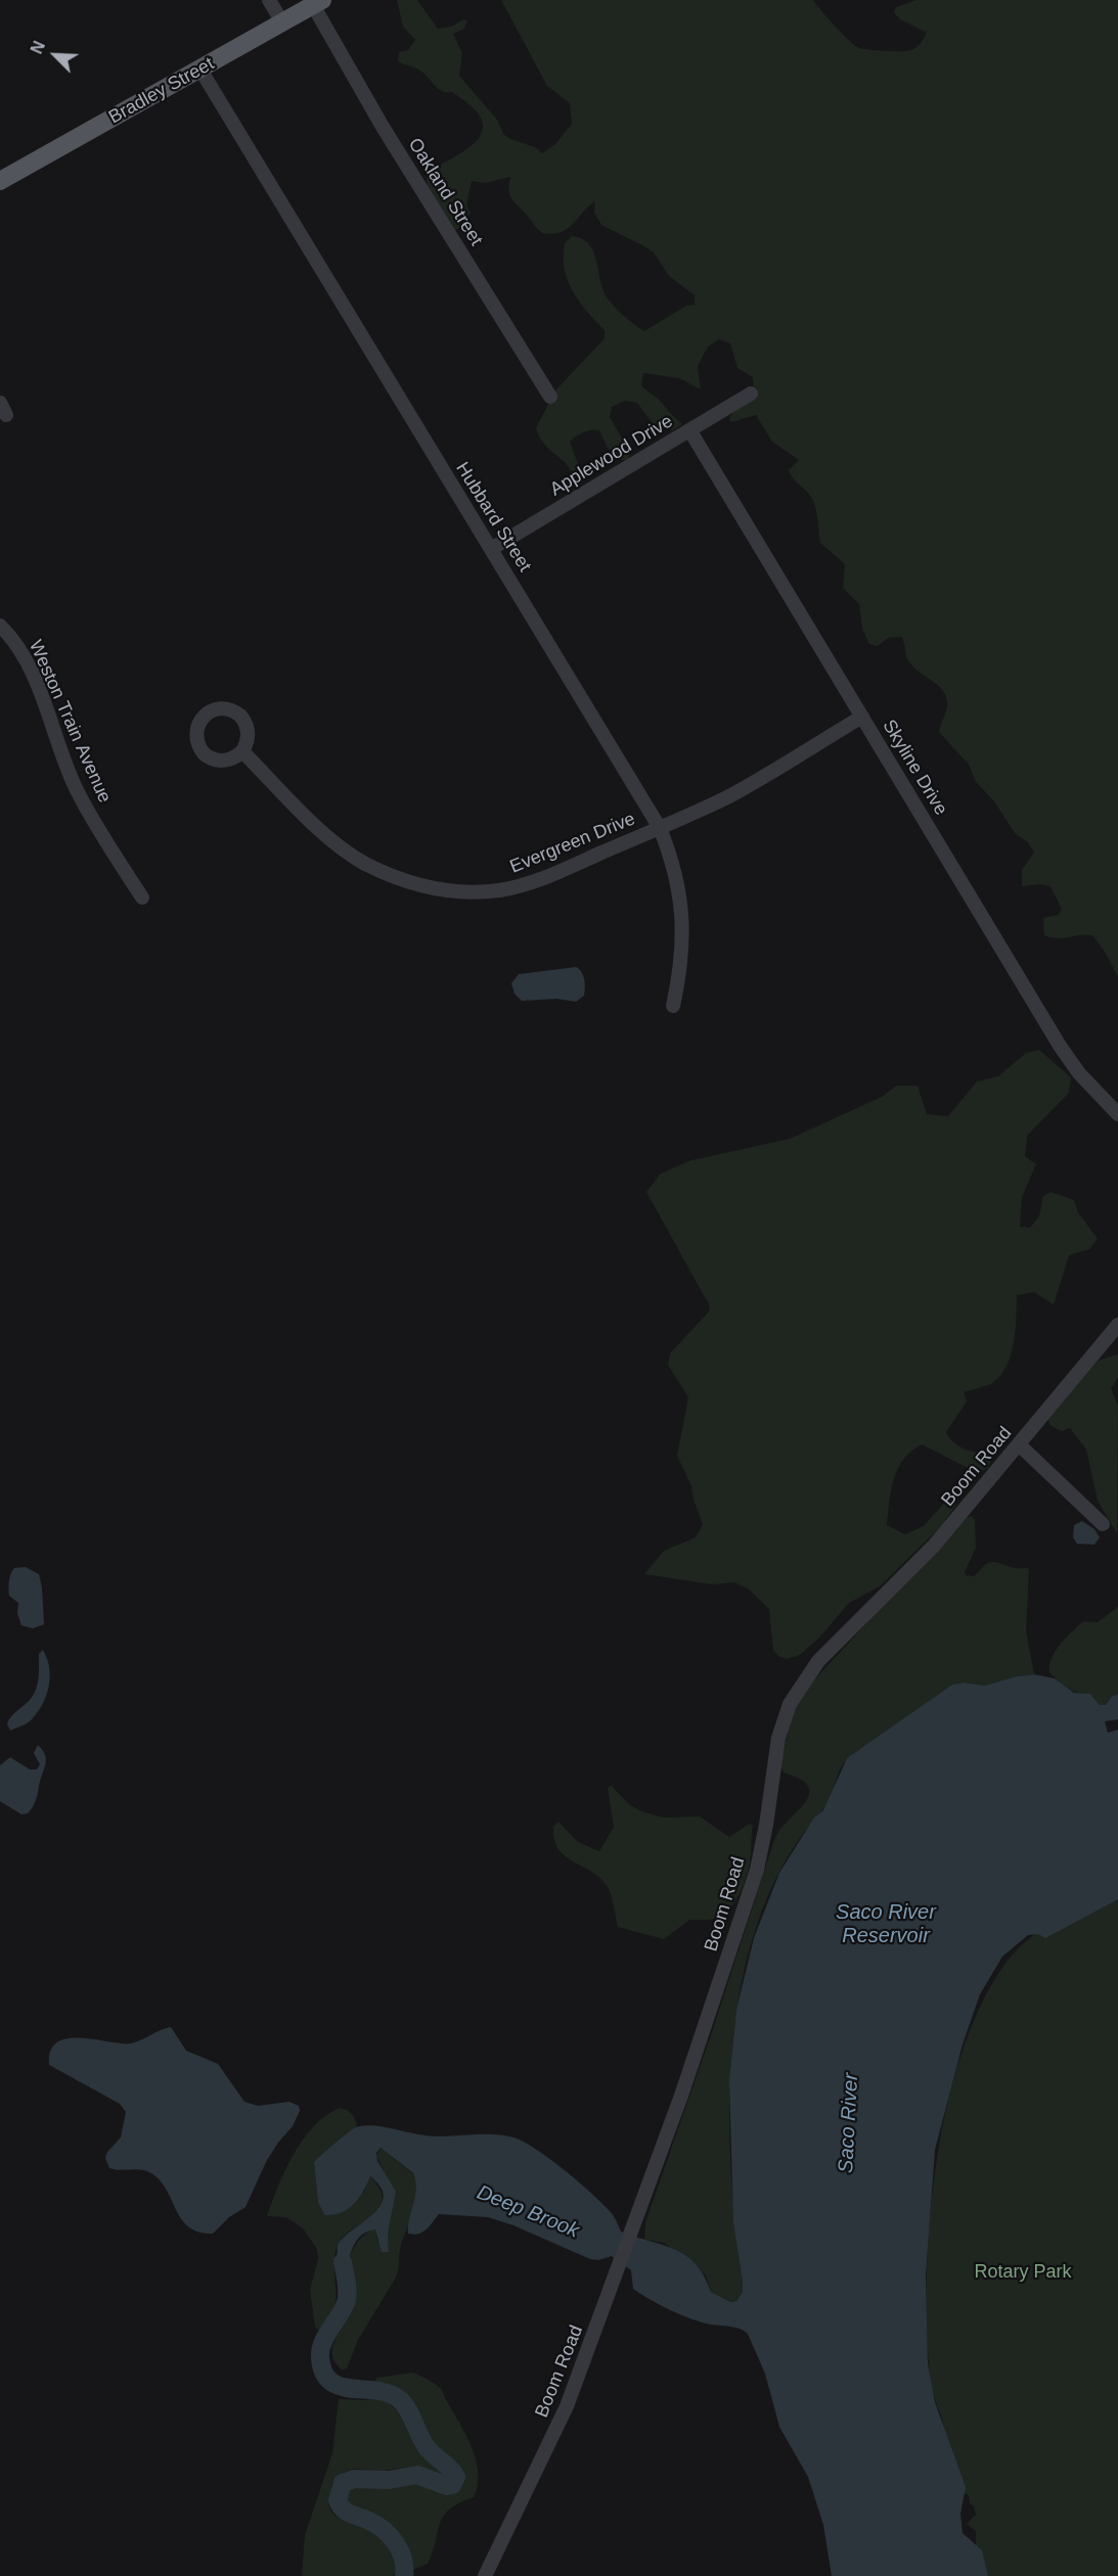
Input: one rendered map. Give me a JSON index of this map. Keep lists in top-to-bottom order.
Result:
{
  "streets": {
    "main road": ["Bradley Street"],
    "street": [
      "Oakland Street",
      "Applewood Drive",
      "Hubbard Street",
      "Weston Train Avenue",
      "Skyline Drive",
      "Evergreen Drive",
      "Boom Road"
    ]
  },
  "crossings": [
    ["Bradley Street", "Oakland Street"],
    ["Bradley Street", "Hubbard Street"],
    ["Applewood Drive", "Hubbard Street"],
    ["Applewood Drive", "Skyline Drive"],
    ["Hubbard Street", "Evergreen Drive"],
    ["Skyline Drive", "Evergreen Drive"]
  ],
  "water": ["Saco River Reservoir", "Saco River", "Deep Brook"],
  "parks": ["Rotary Park"],
  "north": "top left"
}
